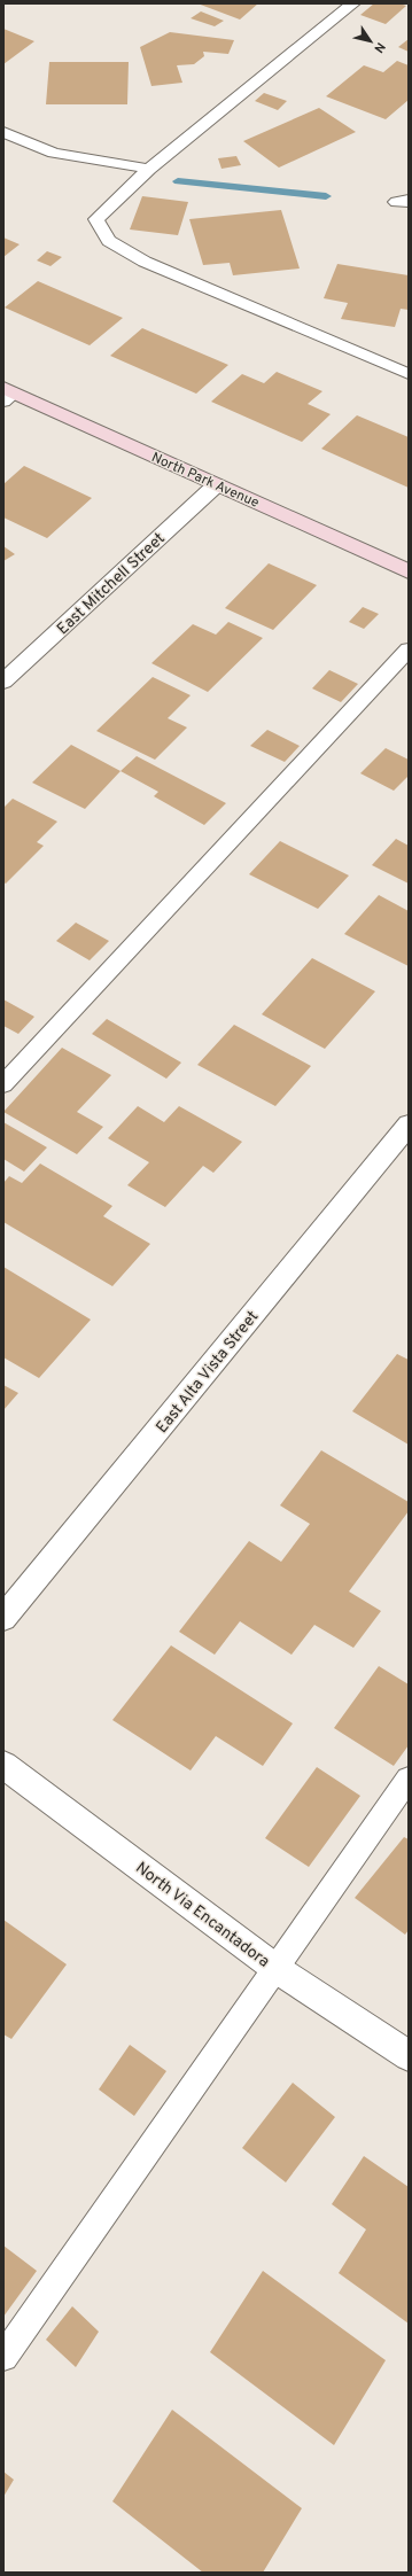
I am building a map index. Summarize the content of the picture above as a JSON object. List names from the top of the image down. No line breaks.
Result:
{"streets":{"street":["North Park Avenue","East Mitchell Street","East Alta Vista Street","North Via Encantadora"]},"crossings":[["North Park Avenue","East Mitchell Street"]],"north":"bottom right"}
